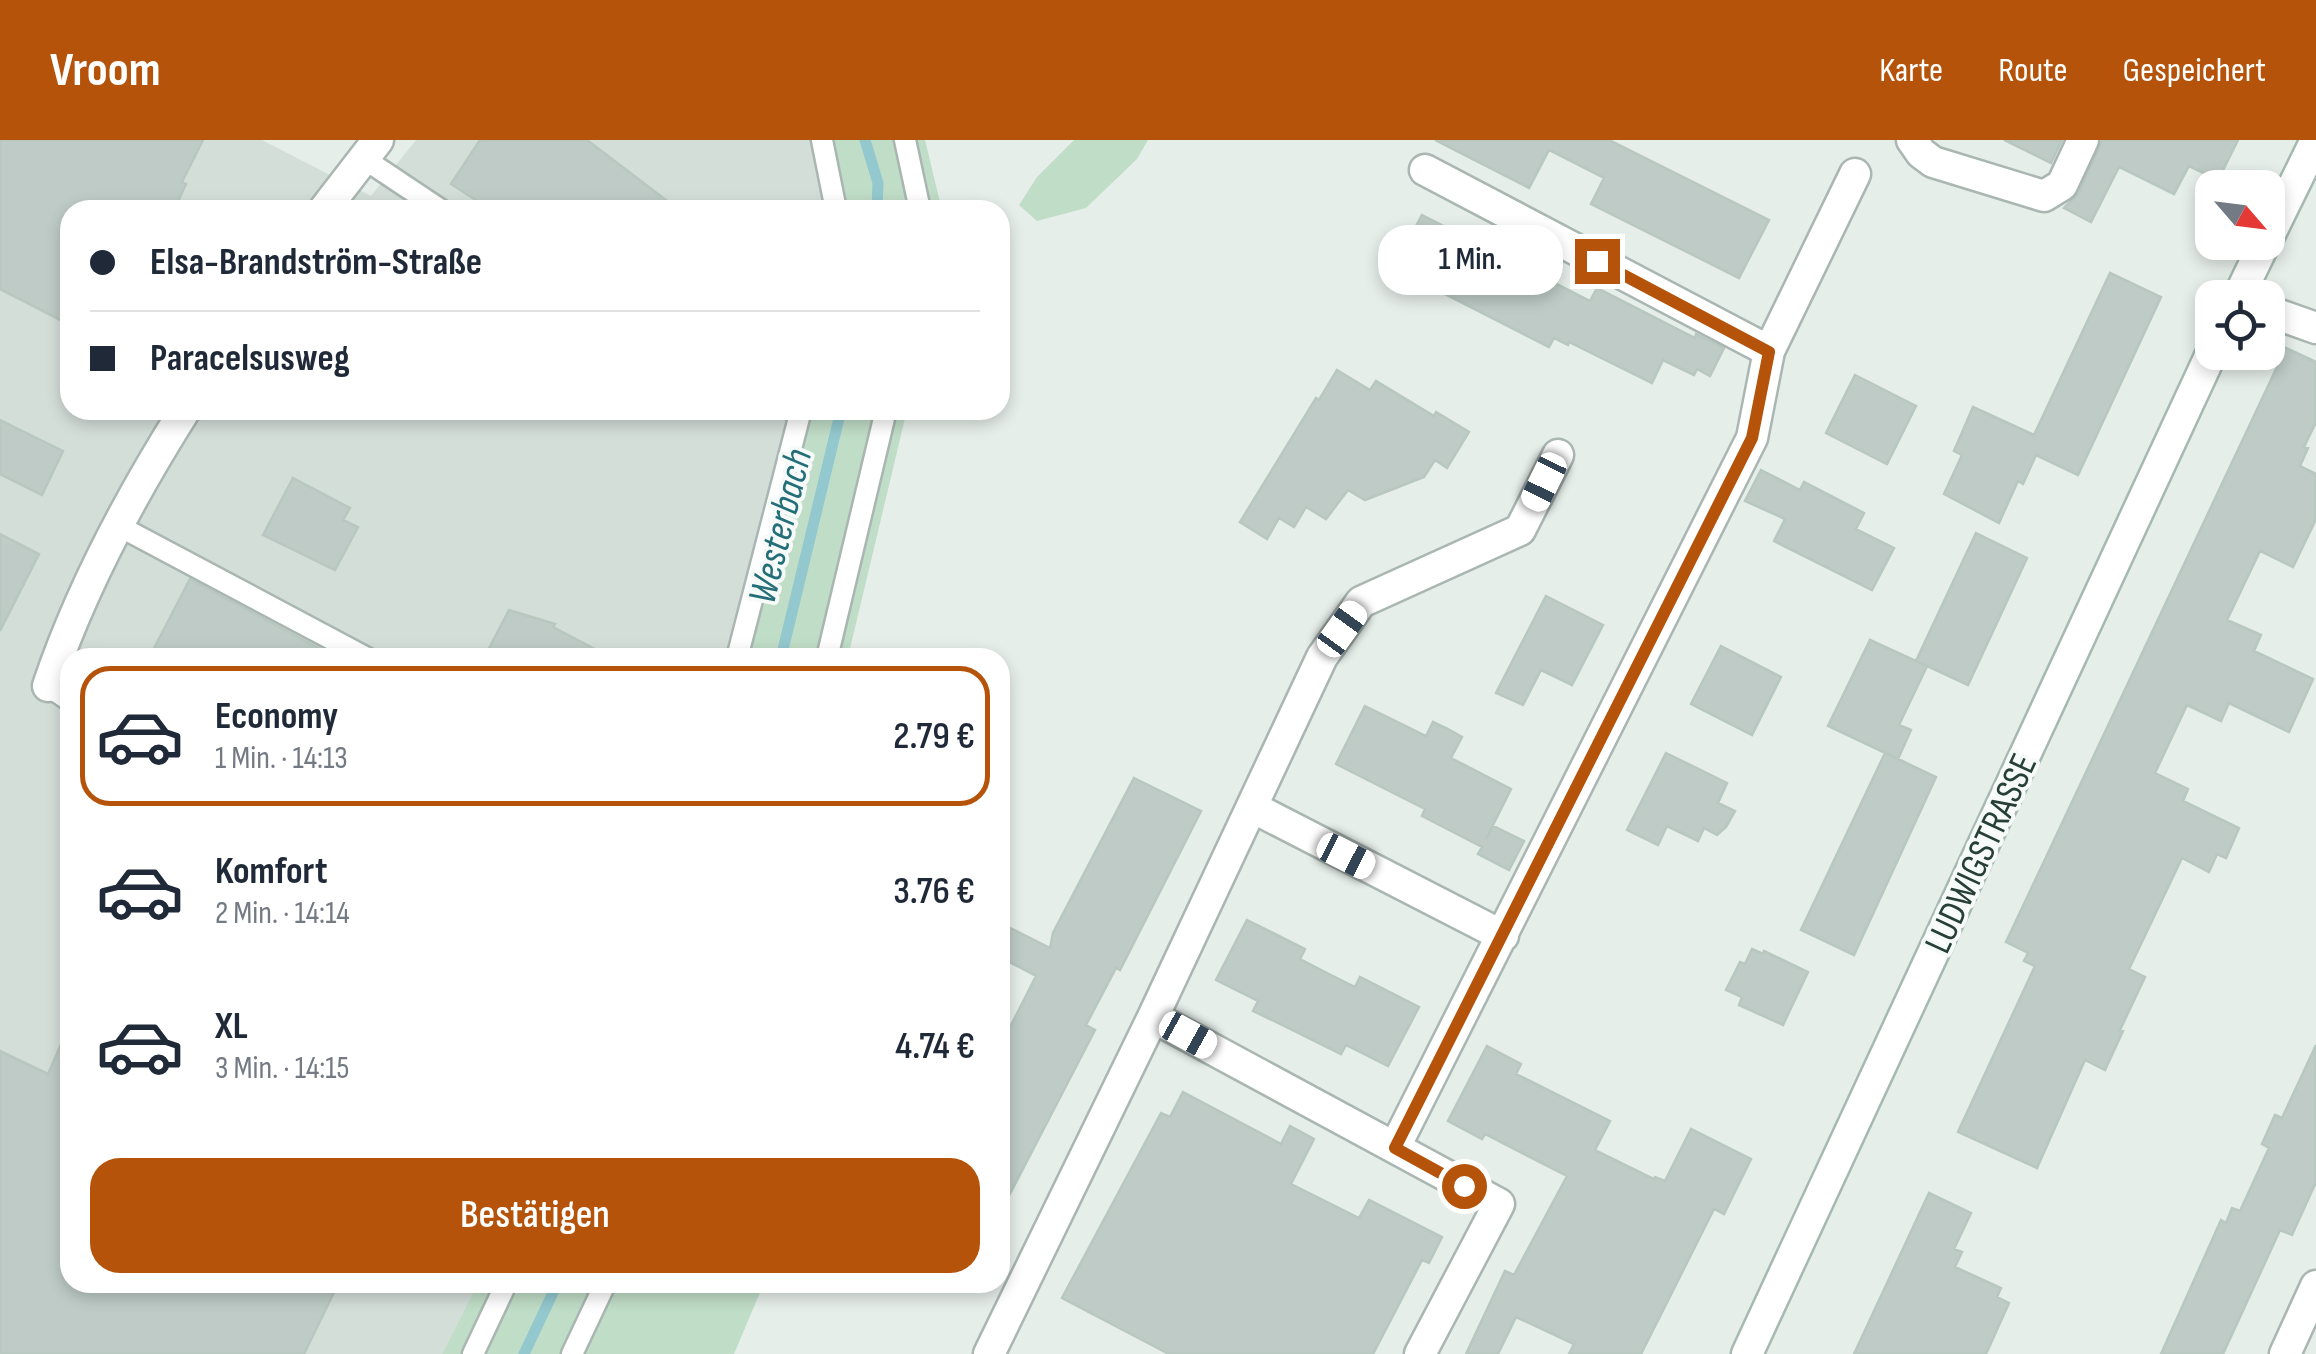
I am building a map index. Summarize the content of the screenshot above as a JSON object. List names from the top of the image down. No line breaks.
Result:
{"streets":{"street":["LUDWIGSTRASSE"]},"water":["Westerbach"],"north":"bottom right","page":{"header":"Vroom","nav":["Karte","Route","Gespeichert"],"banner":["Elsa-Brandström-Straße","Paracelsusweg"],"bubble":"1 Min.","list":[{"name":"Economy","note":"1 Min. · 14:13","value":"2.79 €"},{"name":"Komfort","note":"2 Min. · 14:14","value":"3.76 €"},{"name":"XL","note":"3 Min. · 14:15","value":"4.74 €"}],"buttons":"Bestätigen"}}
